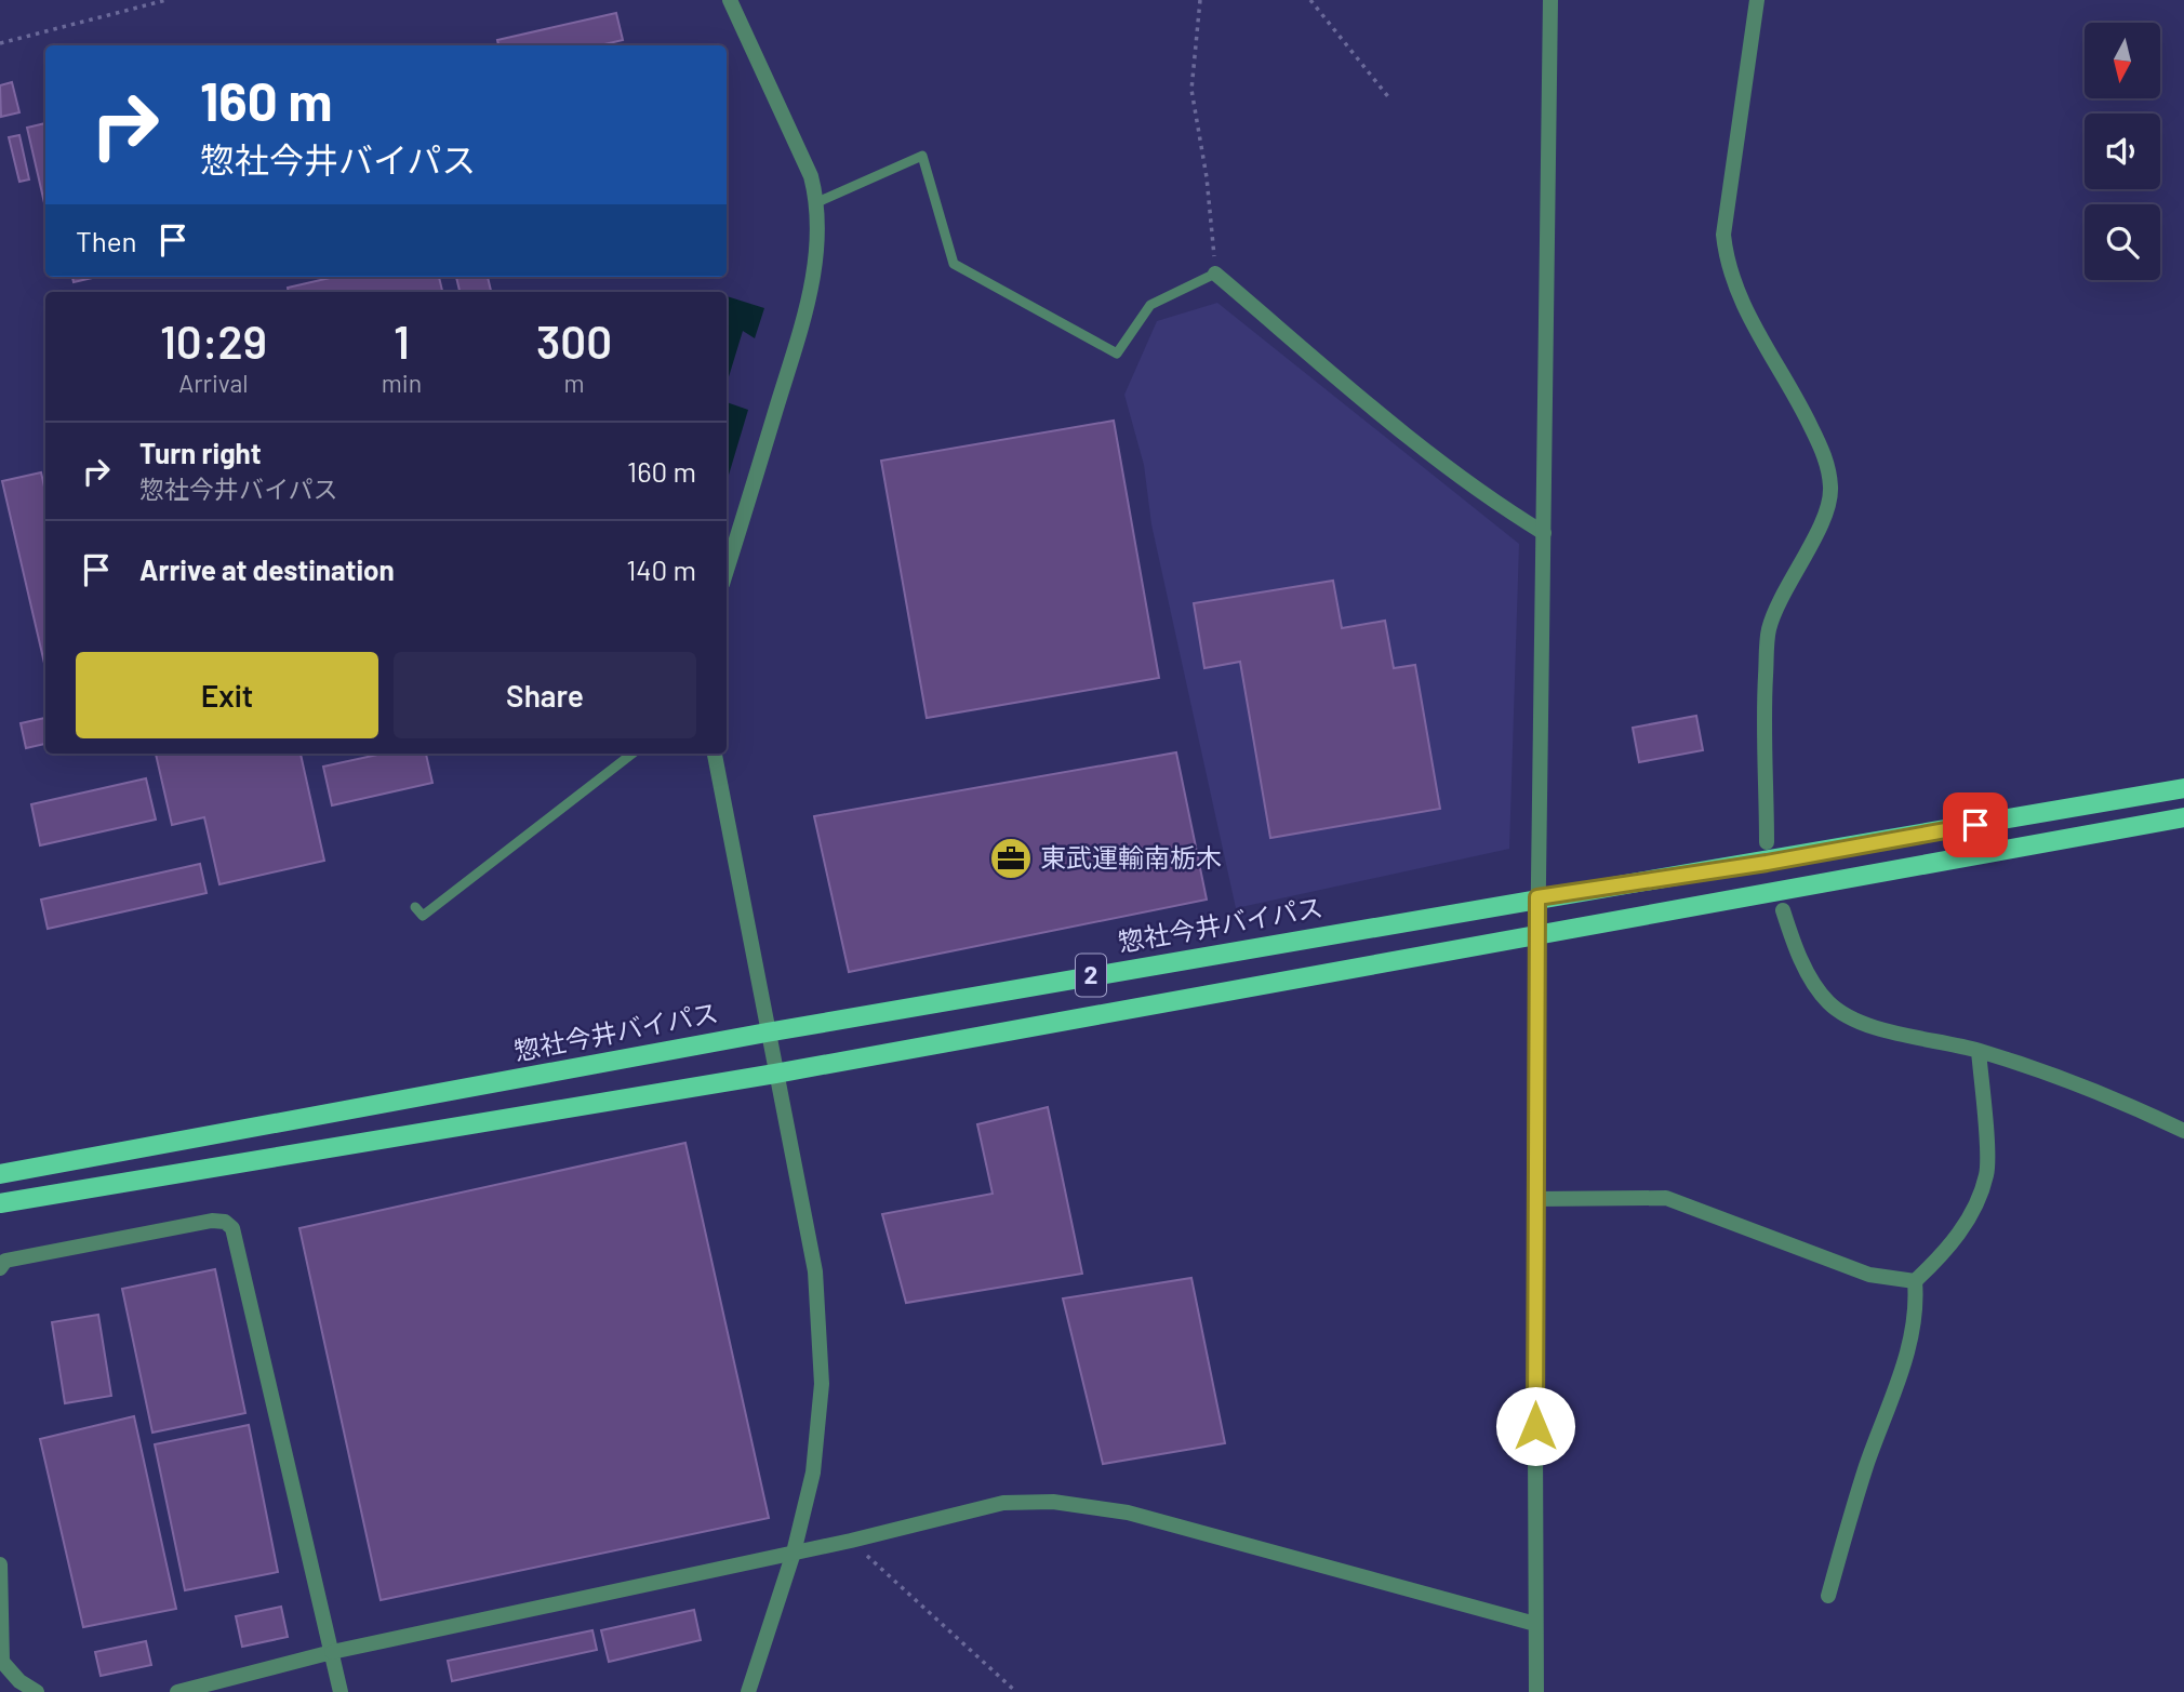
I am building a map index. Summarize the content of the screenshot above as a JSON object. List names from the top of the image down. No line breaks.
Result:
{"streets":{"main road":["惣社今井バイパス","2"]},"places":{"office":["東武運輸南栃木"]},"north":"bottom","page":{"turn":["160 m","惣社今井バイパス"],"then":"Then","eta":["10:29","Arrival","1","min","300","m"],"list":[{"name":"Turn right","note":"惣社今井バイパス","value":"160 m"},{"name":"Arrive at destination","value":"140 m"}],"buttons":["Exit","Share"]}}
